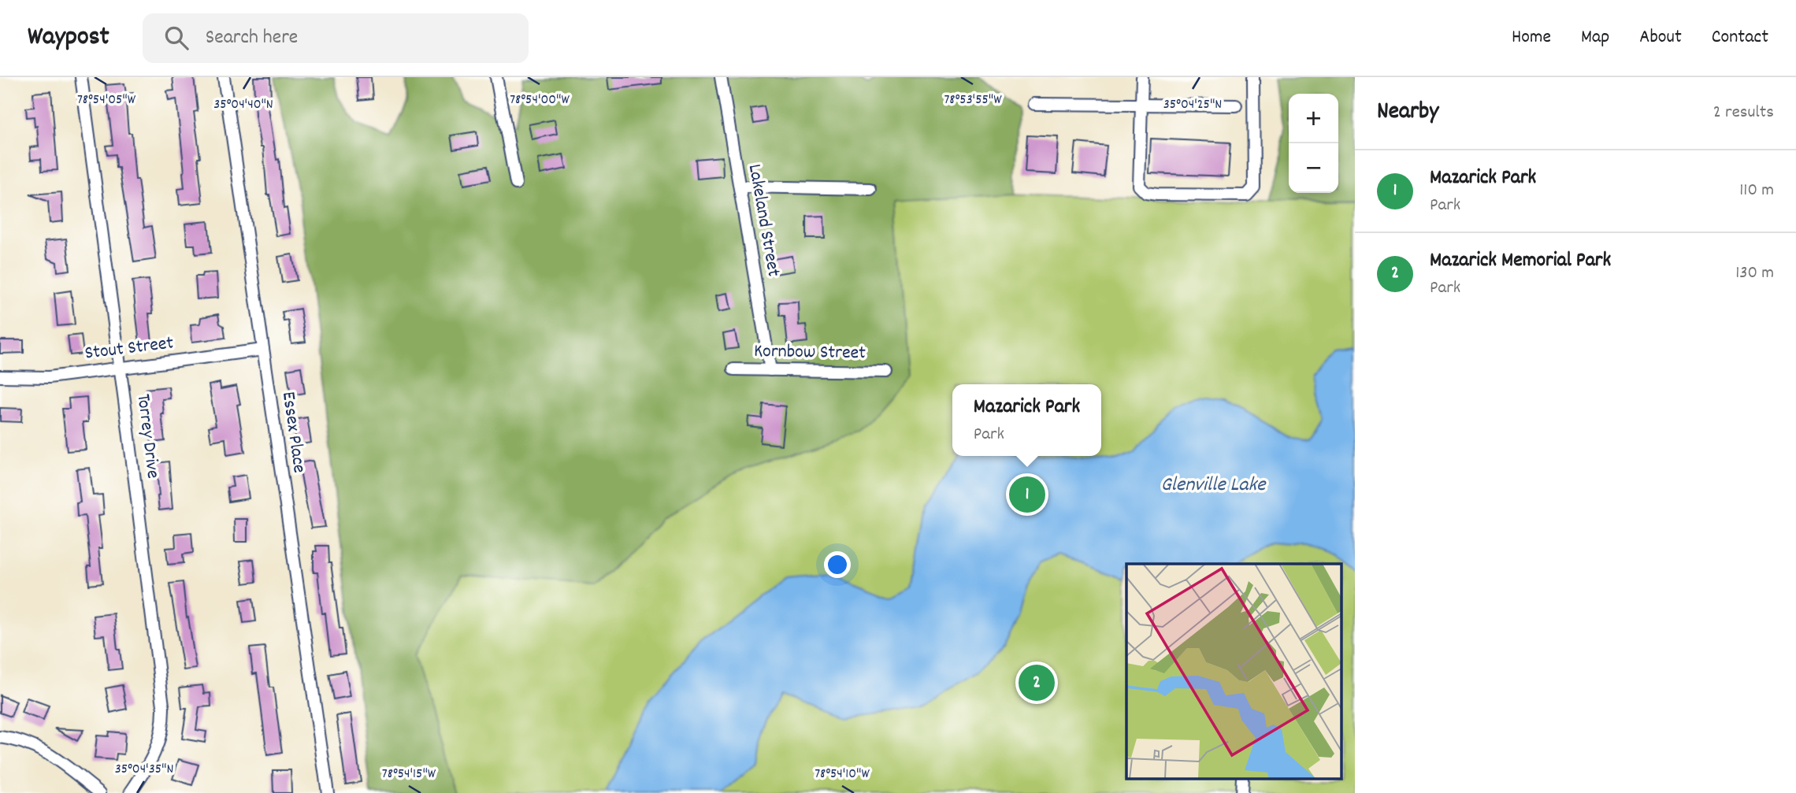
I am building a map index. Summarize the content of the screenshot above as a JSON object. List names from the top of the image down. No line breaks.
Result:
{"streets":{"street":["Lakeland Street","Stout Street","Kornbow Street","Essex Place","Torrey Drive"]},"crossings":[["Lakeland Street","Kornbow Street"],["Stout Street","Essex Place"],["Stout Street","Torrey Drive"]],"water":["Glenville Lake"],"page":{"header":"Waypost","search":"Search here","nav":["Home","Map","About","Contact"],"heading":["Nearby","2 results"],"map_buttons":["+","−"],"list":[{"mark":"1","name":"Mazarick Park","note":"Park","value":"110 m"},{"mark":"2","name":"Mazarick Memorial Park","note":"Park","value":"130 m"}],"popup":["Mazarick Park","Park"],"pins":["1","2"]},"coordinates":["78°54'05\"W","78°54'00\"W","78°53'55\"W","35°04'40\"N","35°04'25\"N","35°04'35\"N","78°54'15\"W","78°54'10\"W"]}
